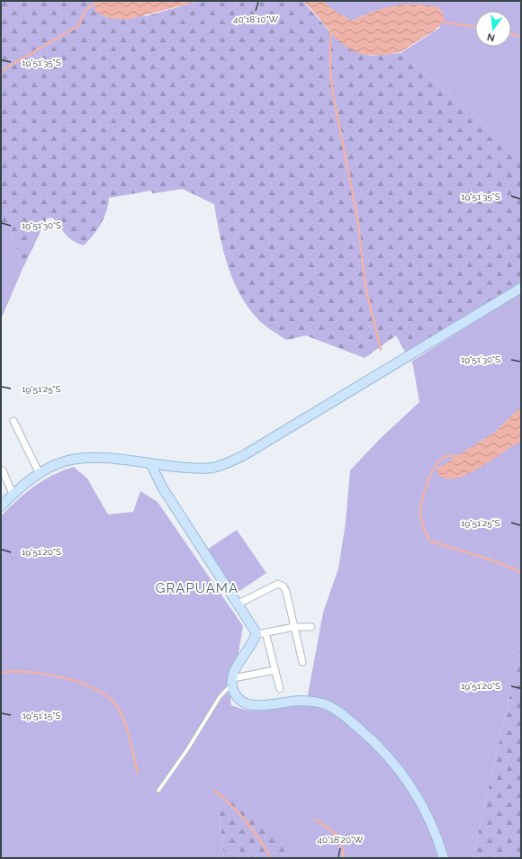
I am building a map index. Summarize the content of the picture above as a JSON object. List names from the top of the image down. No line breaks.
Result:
{"districts":["GRAPUAMA"],"north":"bottom","coordinates":["40°18'10\"W","19°51'35\"S","19°51'30\"S","19°51'25\"S","19°51'20\"S","19°51'15\"S","40°18'20\"W"]}
